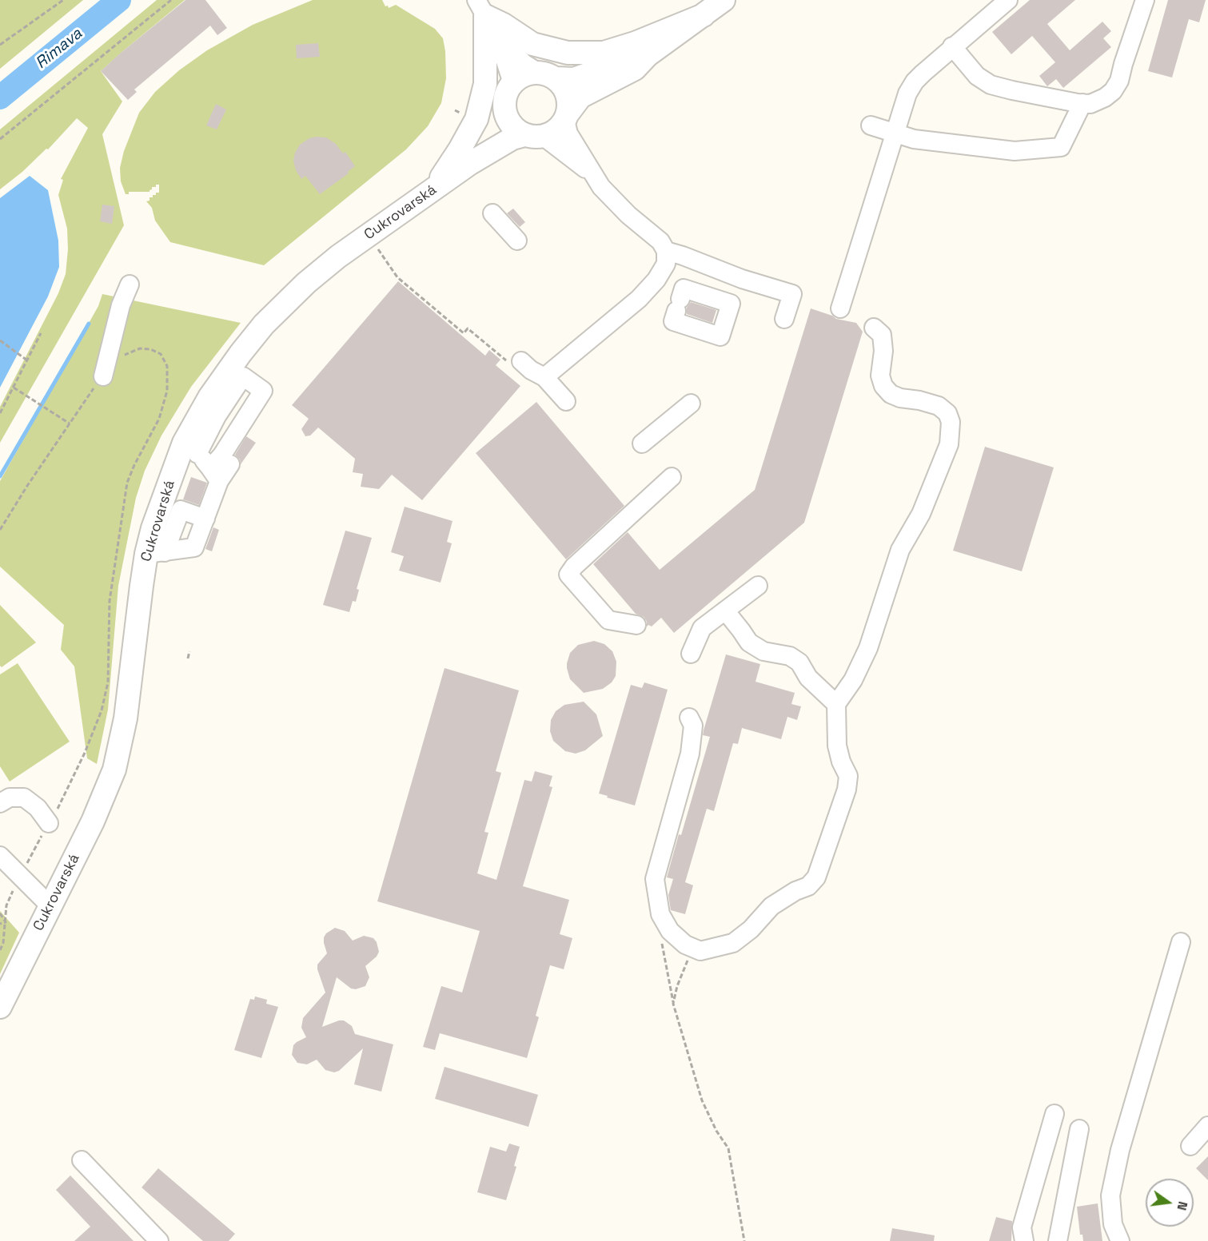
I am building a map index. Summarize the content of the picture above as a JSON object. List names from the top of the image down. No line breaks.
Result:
{"streets":{"main road":["Cukrovarská"]},"water":["Rimava"],"north":"right"}
